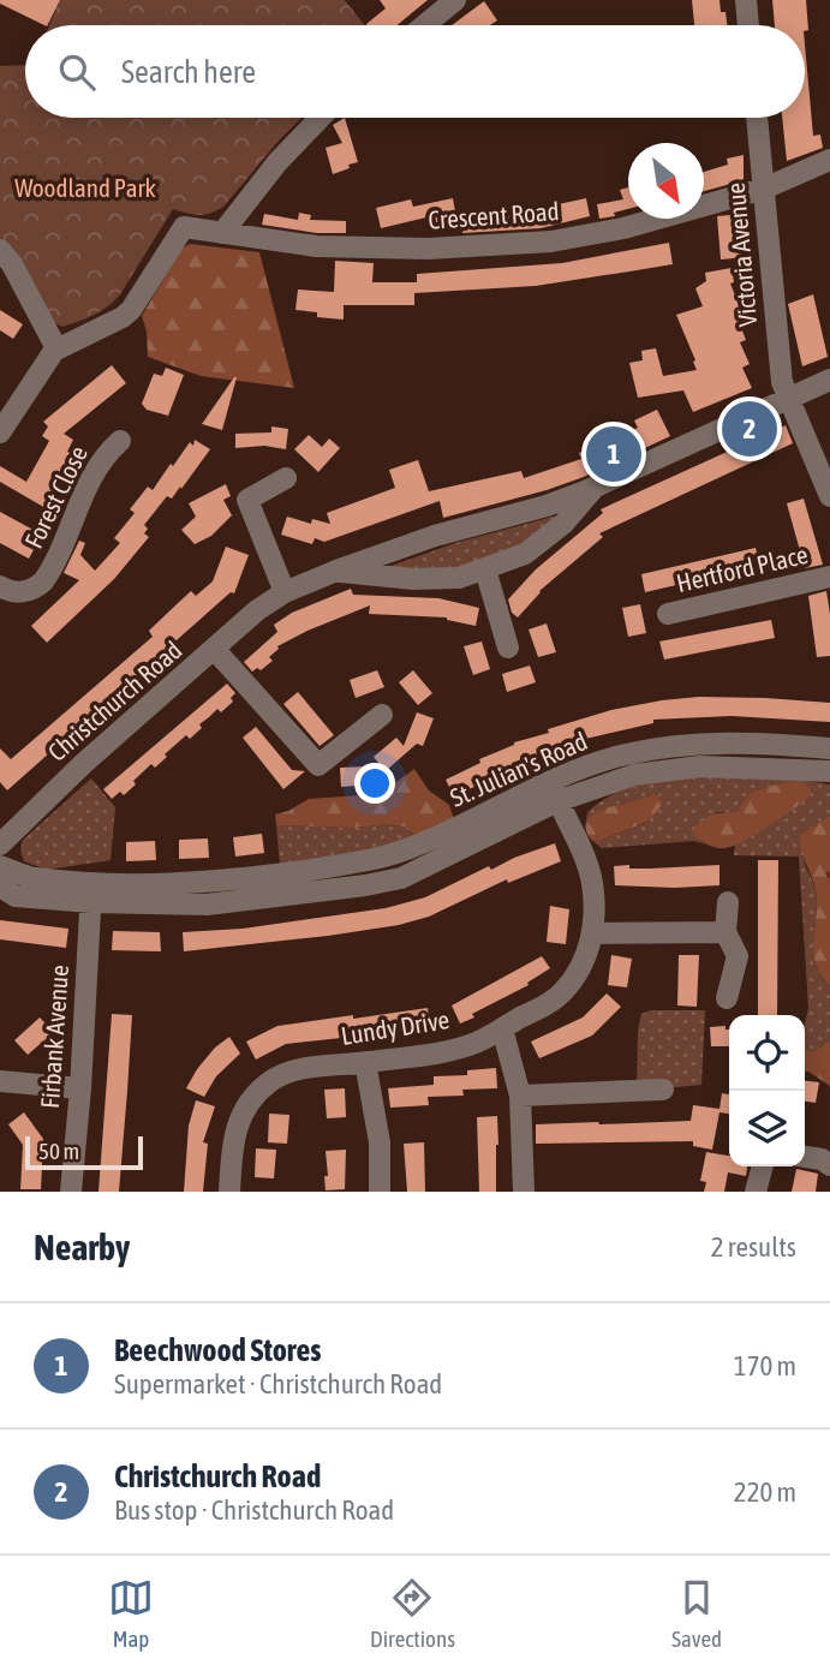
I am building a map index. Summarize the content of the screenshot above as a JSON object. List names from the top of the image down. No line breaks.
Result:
{"streets":{"street":["Crescent Road","Victoria Avenue","Forest Close","Hertford Place","Christchurch Road","St. Julian's Road","Lundy Drive","Firbank Avenue"]},"crossings":[["Crescent Road","Victoria Avenue"],["Victoria Avenue","Christchurch Road"],["St. Julian's Road","Lundy Drive"],["St. Julian's Road","Firbank Avenue"]],"parks":["Woodland Park"],"scale_bar":"50 m","north":"bottom right","page":{"search":"Search here","pins":["2","1"],"scale":"50 m","heading":["Nearby","2 results"],"list":[{"mark":"1","name":"Beechwood Stores","note":"Supermarket · Christchurch Road","value":"170 m"},{"mark":"2","name":"Christchurch Road","note":"Bus stop · Christchurch Road","value":"220 m"}],"nav":["Map","Directions","Saved"]}}
